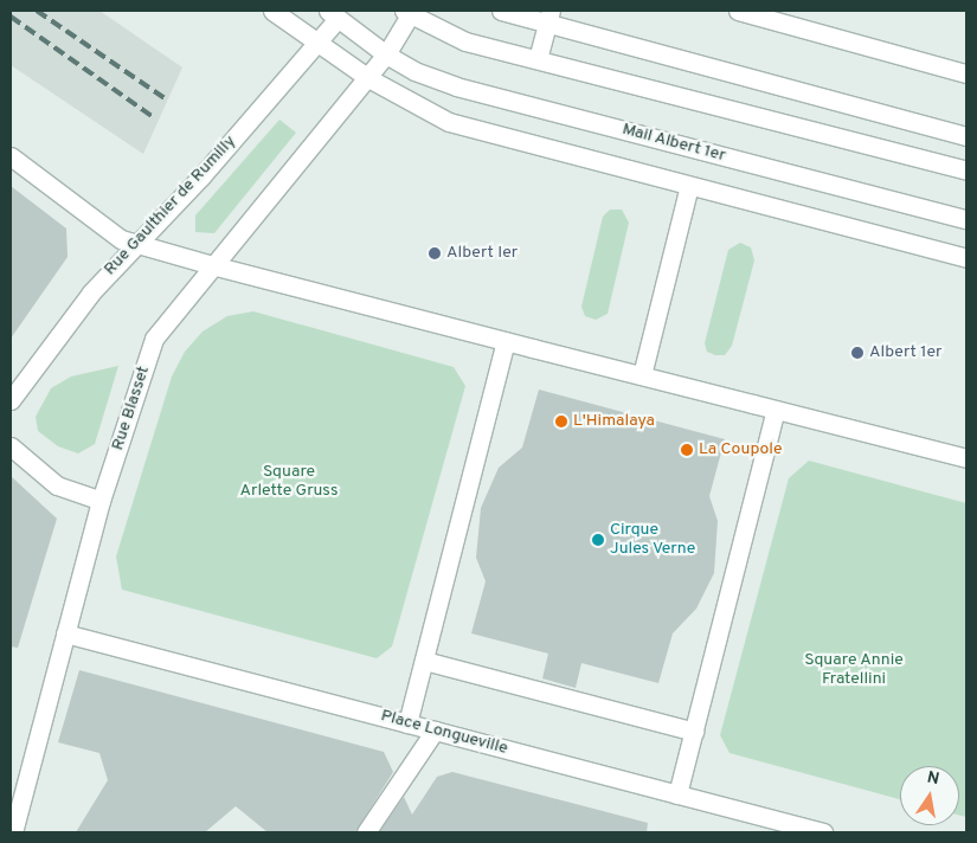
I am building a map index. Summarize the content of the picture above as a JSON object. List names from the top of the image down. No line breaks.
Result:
{"streets":{"street":["Mail Albert 1er","Rue Gaulthier de Rumilly","Rue Blasset","Place Longueville"]},"crossings":[["Mail Albert 1er","Rue Gaulthier de Rumilly"],["Mail Albert 1er","Rue Blasset"],["Rue Blasset","Place Longueville"]],"parks":["Square Arlette Gruss","Square Annie Fratellini"],"places":["Albert Ier","Albert 1er","L'Himalaya","La Coupole","Cirque Jules Verne"],"north":"top"}
